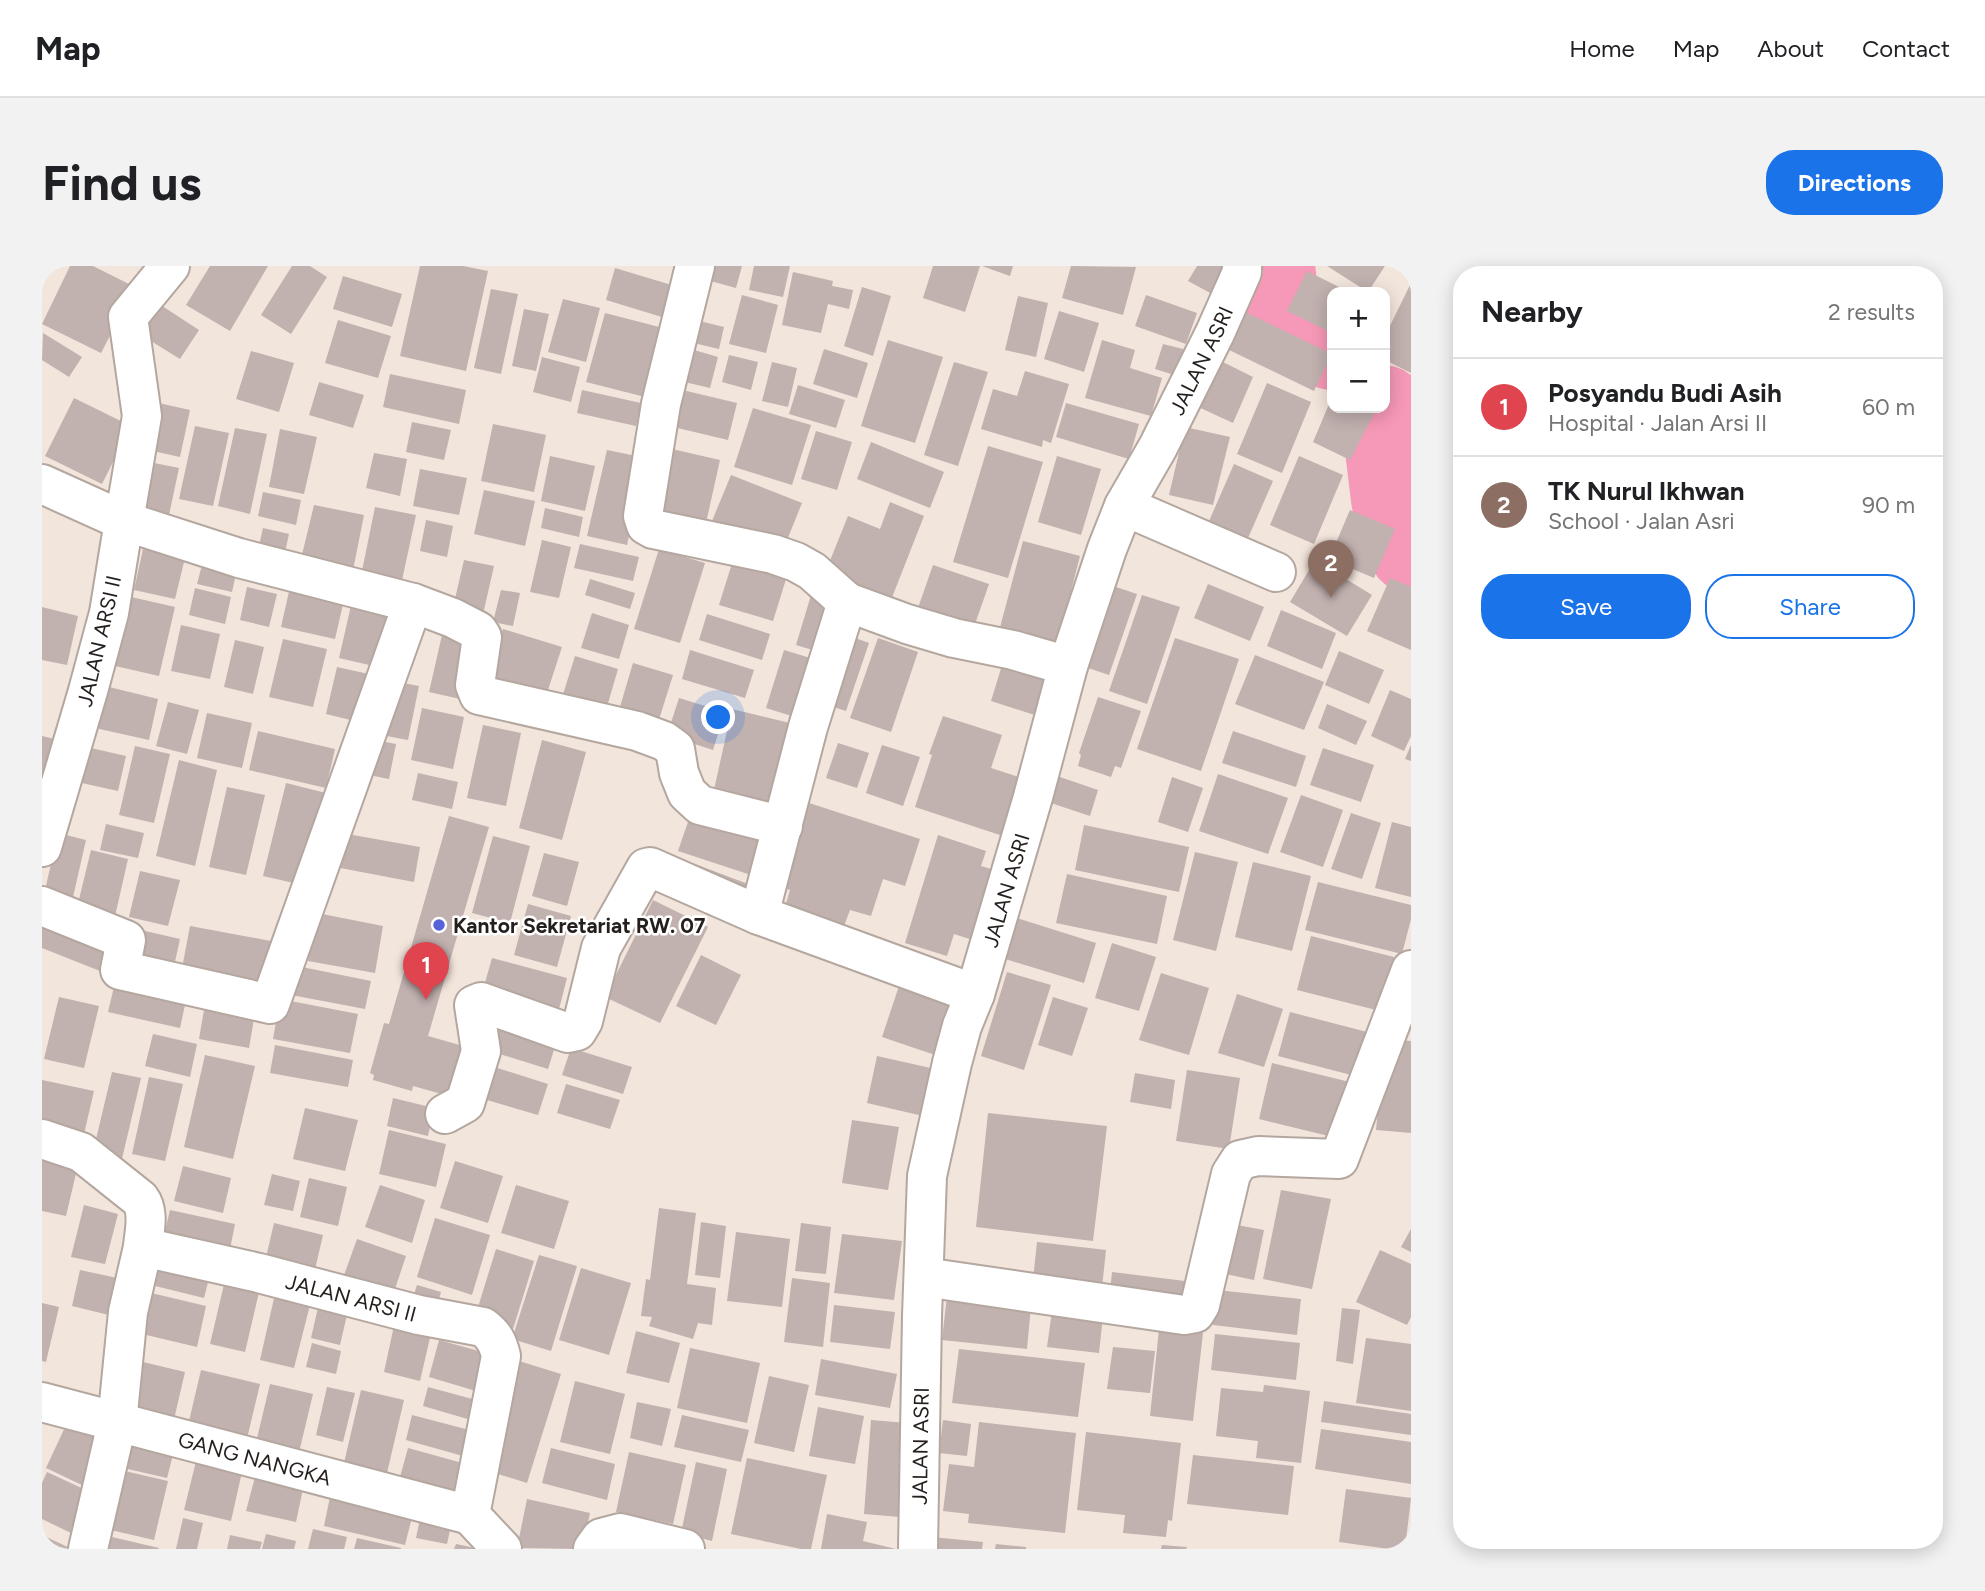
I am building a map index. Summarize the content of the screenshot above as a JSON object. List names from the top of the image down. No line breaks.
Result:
{"streets":{"street":["JALAN ASRI","JALAN ARSI II","GANG NANGKA"]},"crossings":[["JALAN ARSI II","GANG NANGKA"]],"places":["Kantor Sekretariat RW. 07"],"page":{"header":"Map","nav":["Home","Map","About","Contact"],"buttons":["Directions",["Save","Share"]],"title":"Find us","heading":["Nearby","2 results"],"map_buttons":["+","−"],"list":[{"mark":"1","name":"Posyandu Budi Asih","note":"Hospital · Jalan Arsi II","value":"60 m"},{"mark":"2","name":"TK Nurul Ikhwan","note":"School · Jalan Asri","value":"90 m"}],"pins":["2","1"]}}
